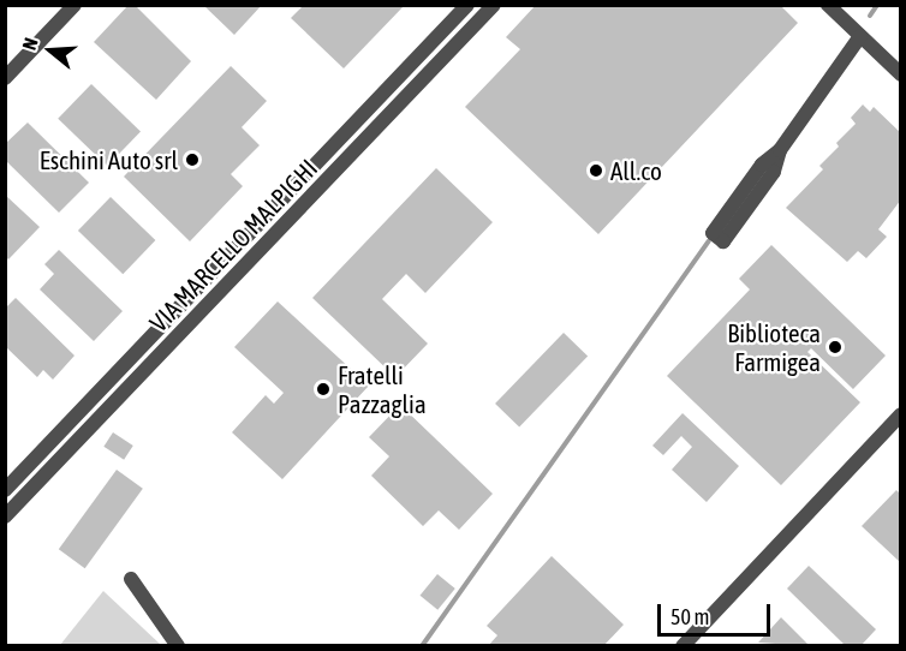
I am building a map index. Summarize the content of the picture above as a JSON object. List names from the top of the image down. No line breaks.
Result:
{"streets":{"street":["VIA MARCELLO MALPIGHI"]},"places":["Eschini Auto srl","All.co","Biblioteca Farmigea","Fratelli Pazzaglia"],"scale_bar":"50 m","north":"left"}
